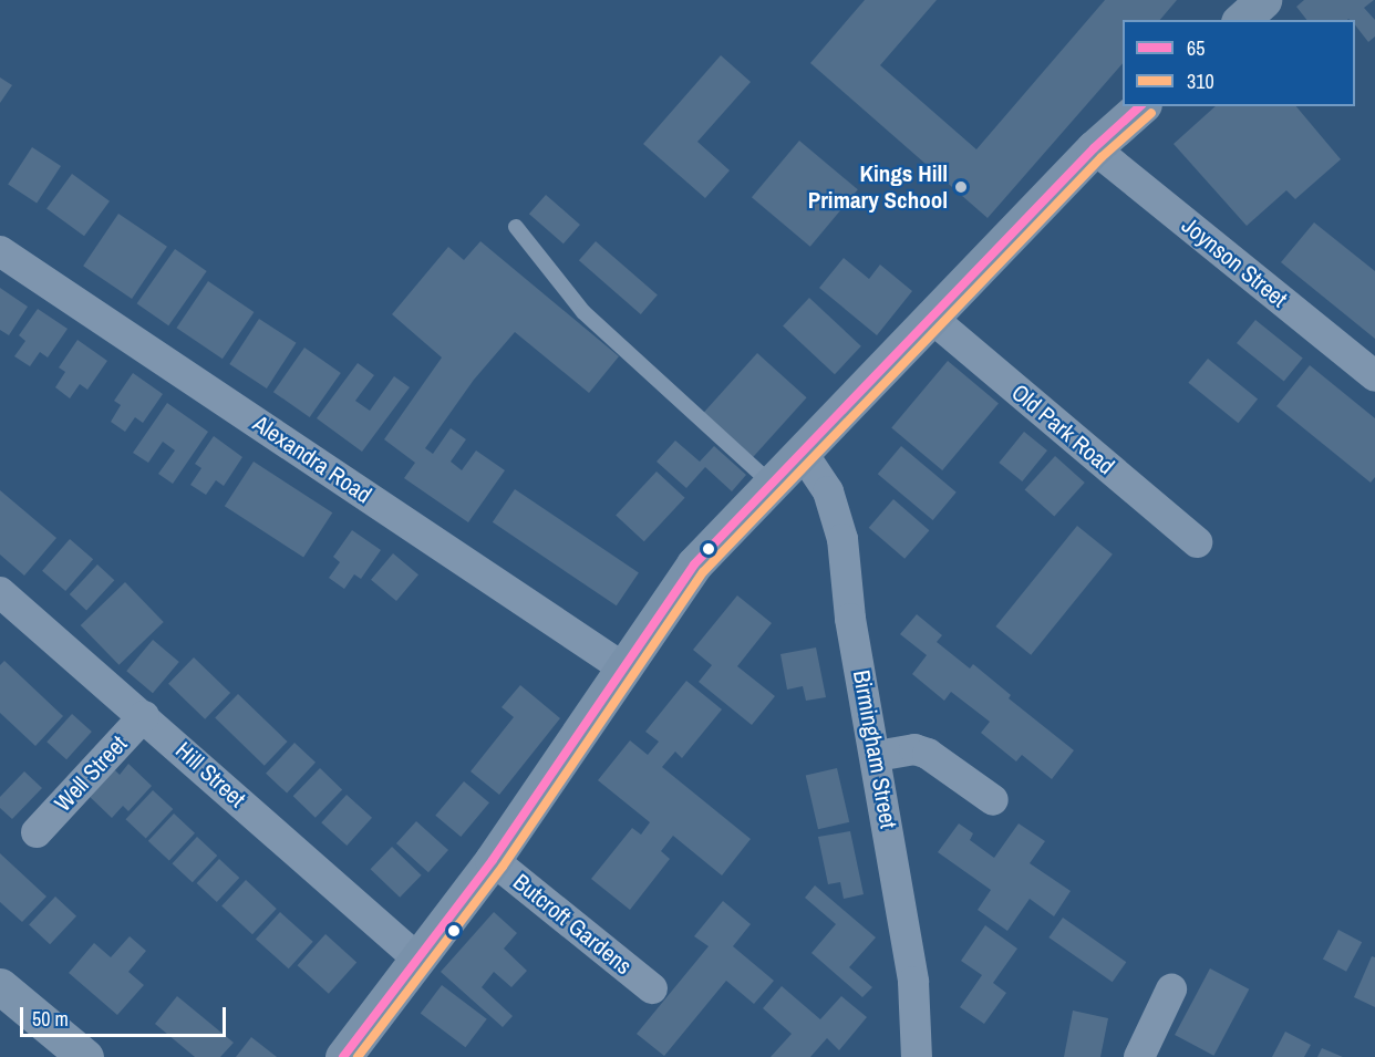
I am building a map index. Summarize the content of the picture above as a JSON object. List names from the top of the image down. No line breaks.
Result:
{"streets":{"street":["Joynson Street","Old Park Road","Alexandra Road","Birmingham Street","Well Street","Hill Street","Butcroft Gardens"]},"crossings":[["Well Street","Hill Street"]],"places":["Kings Hill Primary School"],"lines":["transit line 65","transit line 310"],"legend":["65","310"],"scale_bar":"50 m"}
